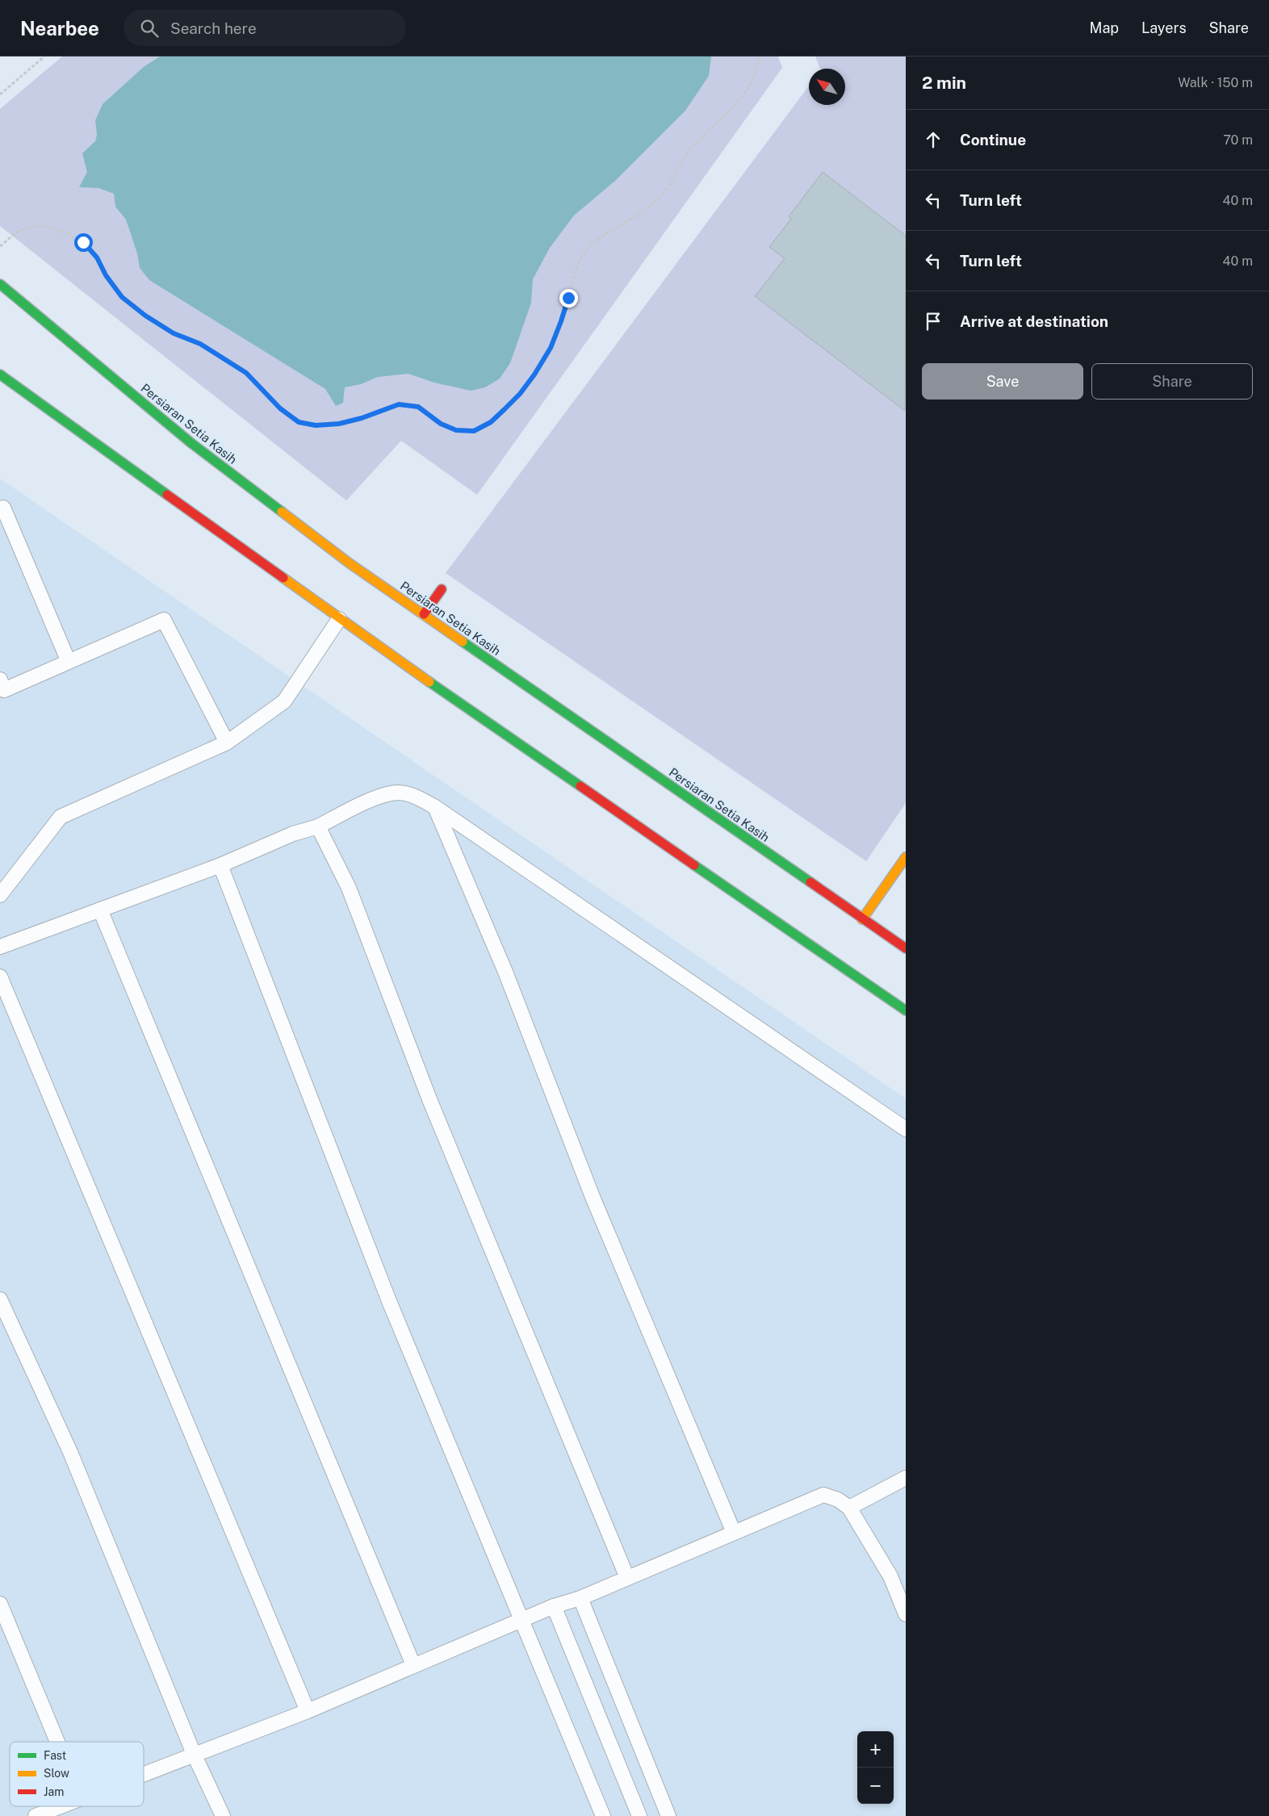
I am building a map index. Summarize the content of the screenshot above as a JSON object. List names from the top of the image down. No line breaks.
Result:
{"streets":{"street":["Persiaran Setia Kasih"]},"legend":["Fast","Slow","Jam"],"north":"top left","page":{"header":"Nearbee","search":"Search here","nav":["Map","Layers","Share"],"heading":["2 min","Walk · 150 m"],"list":[["Continue","70 m"],["Turn left","40 m"],["Turn left","40 m"],"Arrive at destination"],"buttons":["Save","Share"],"map_buttons":["+","−"]}}
